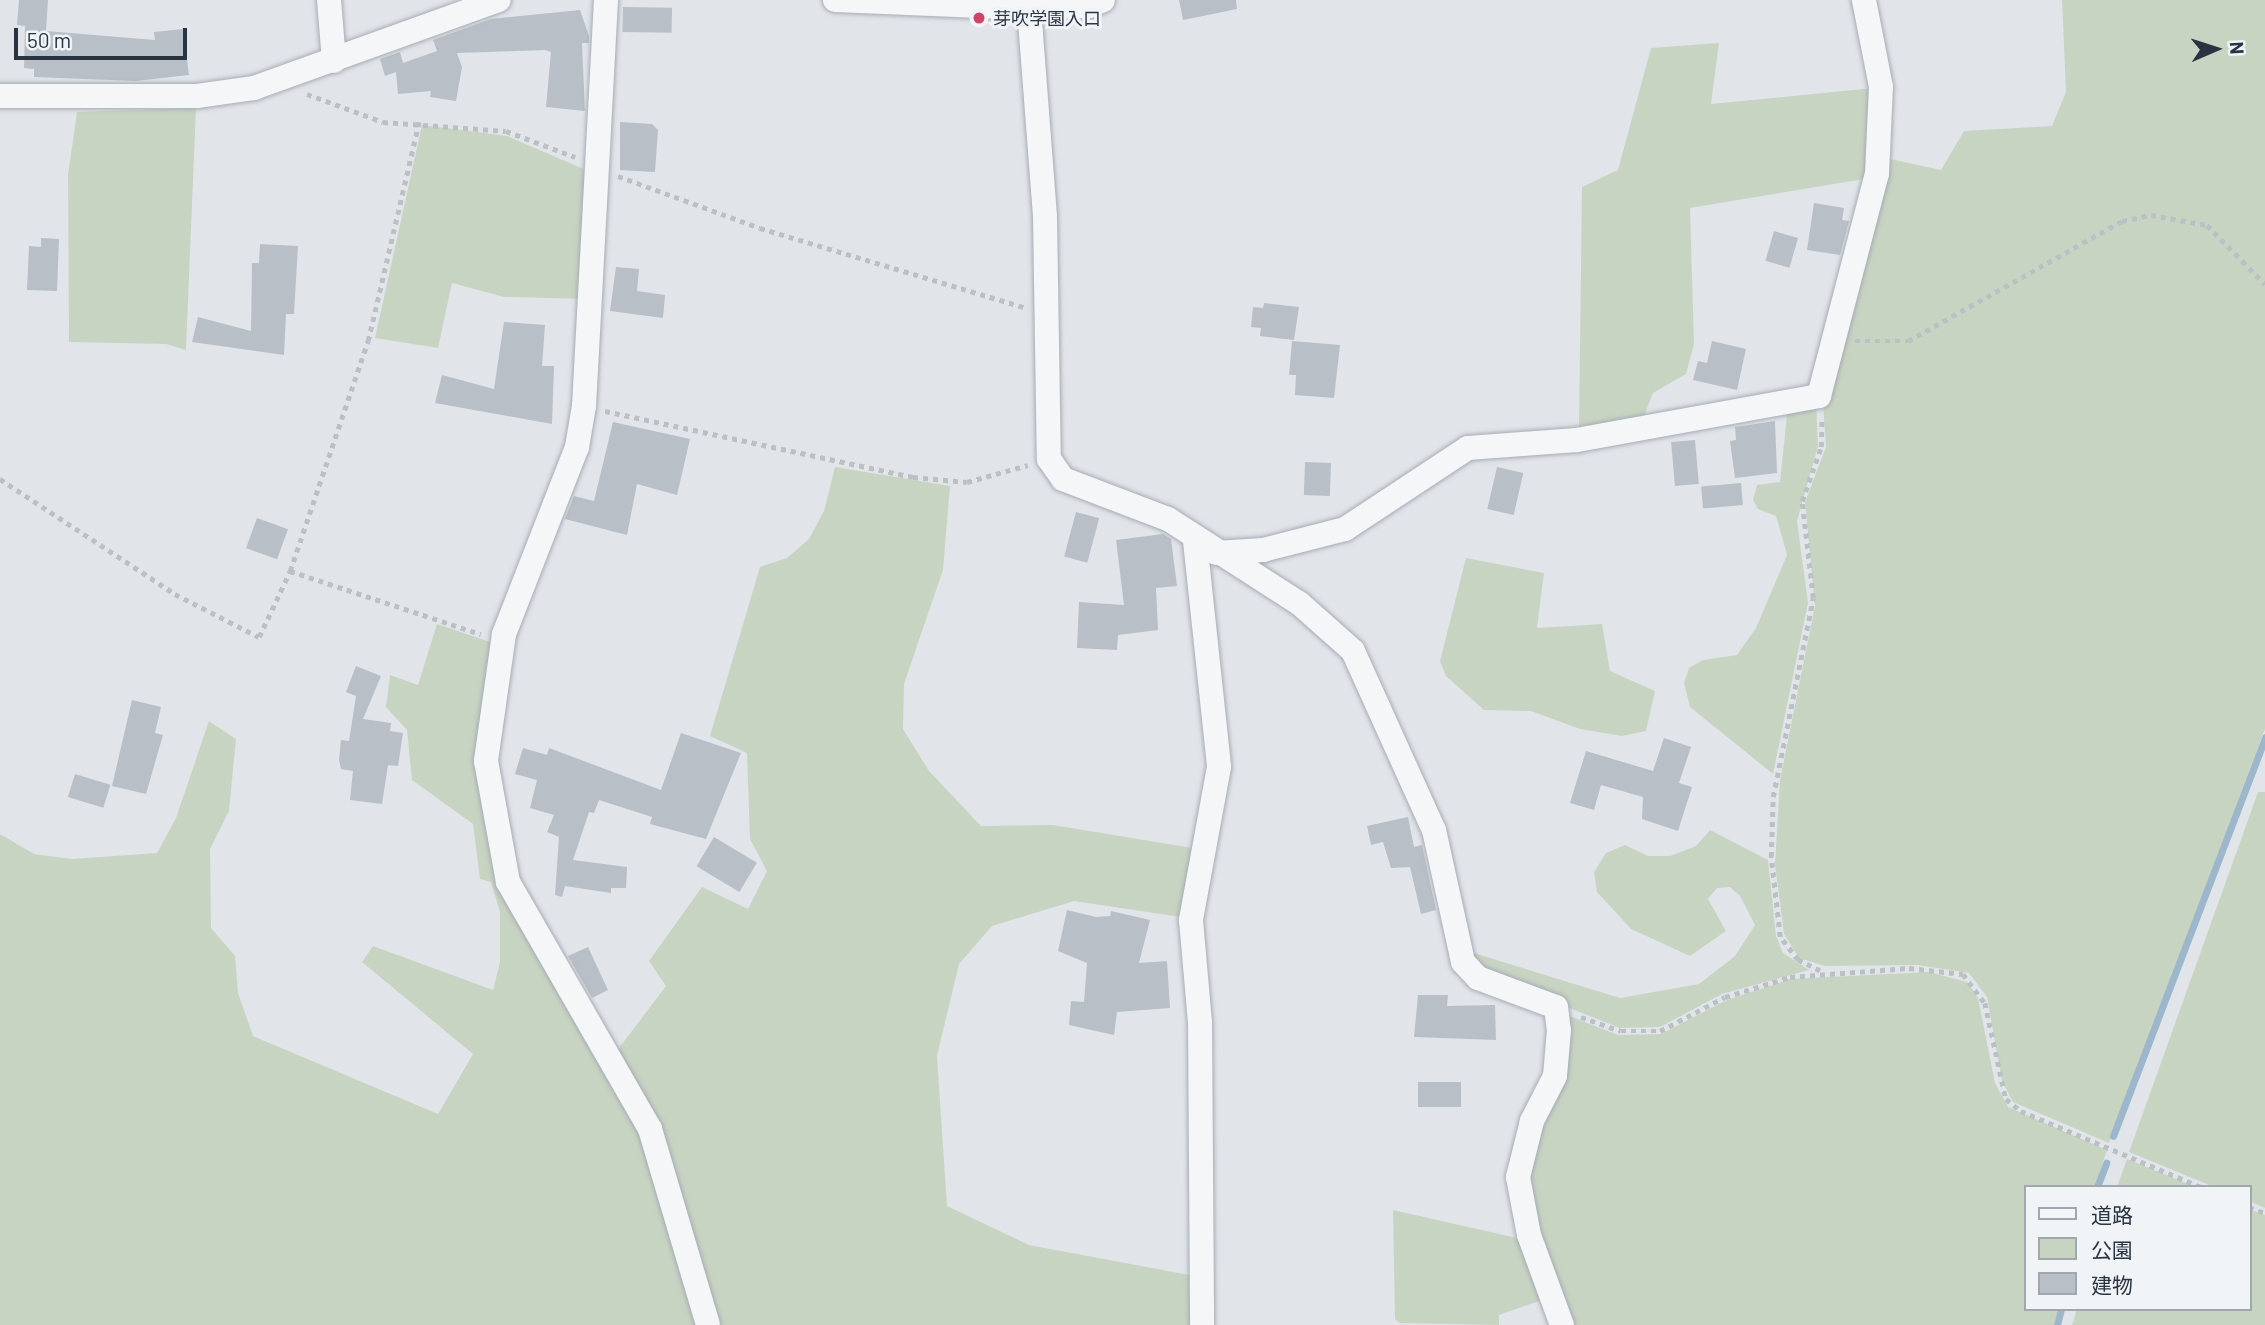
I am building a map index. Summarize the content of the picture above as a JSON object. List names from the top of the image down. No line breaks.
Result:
{"places":["芽吹学園入口"],"legend":["道路","公園","建物"],"scale_bar":"50 m","north":"right"}
